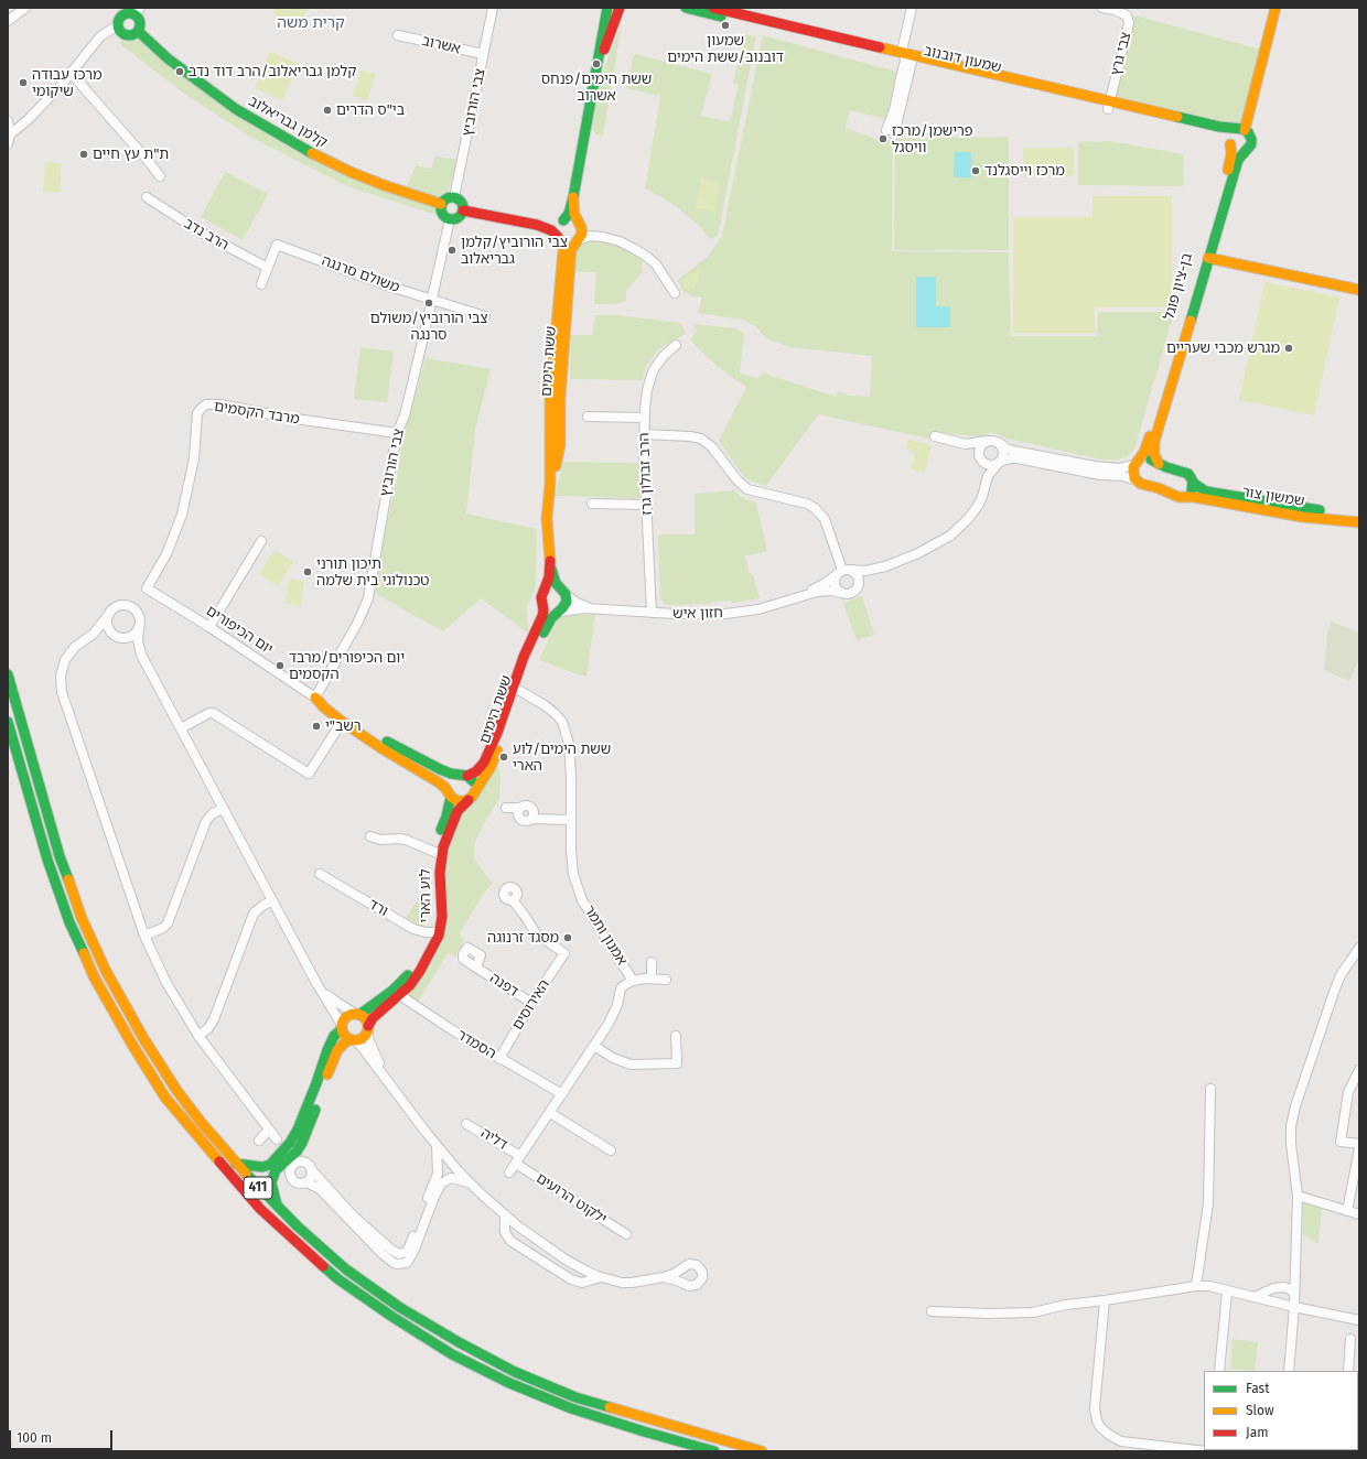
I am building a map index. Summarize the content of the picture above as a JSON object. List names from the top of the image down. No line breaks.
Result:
{"streets":{"street":["אשרוב","צבי גרץ","שמעון דובנוב","צבי הורוביץ","קלמן גבריאלוב","הרב נדב","משולם סרנגה","בן-ציון פוגל","ששת הימים","מרבד הקסמים","הרב זבולון גרז","שמשון צור","חזון איש","יום הכיפורים","לוע הארי","ורד","אמנון ותמר","דפנה","האירוסים","הסמדר","דליה","411","ילקוט הרועים"]},"crossings":[["אשרוב","צבי הורוביץ"],["צבי גרץ","שמעון דובנוב"],["שמעון דובנוב","בן-ציון פוגל"],["צבי הורוביץ","קלמן גבריאלוב"],["צבי הורוביץ","משולם סרנגה"],["צבי הורוביץ","מרבד הקסמים"],["צבי הורוביץ","יום הכיפורים"],["הרב נדב","משולם סרנגה"],["בן-ציון פוגל","שמשון צור"],["ששת הימים","חזון איש"],["ששת הימים","יום הכיפורים"],["ששת הימים","לוע הארי"],["ששת הימים","אמנון ותמר"],["מרבד הקסמים","יום הכיפורים"],["הרב זבולון גרז","חזון איש"],["יום הכיפורים","לוע הארי"],["לוע הארי","ורד"],["לוע הארי","הסמדר"],["אמנון ותמר","הסמדר"],["אמנון ותמר","דליה"],["אמנון ותמר","ילקוט הרועים"],["דפנה","האירוסים"],["האירוסים","הסמדר"],["דליה","ילקוט הרועים"]],"districts":["קרית משה"],"places":["שמעון דובנוב/ששת הימים","ששת הימים/פנחס אשרוב","קלמן גבריאלוב/הרב דוד נדב","מרכז עבודה שיקומי","בי\"ס הדרים","פרישמן/מרכז וויסגל","ת\"ת עץ חיים","מרכז וייסגלנד","צבי הורוביץ/קלמן גבריאלוב","צבי הורוביץ/משולם סרנגה","מגרש מכבי שעריים","תיכון תורני טכנולוגי בית שלמה","יום הכיפורים/מרבד הקסמים","רשב\"י","ששת הימים/לוע הארי","מסגד זרנוגה"],"legend":["Fast","Slow","Jam"],"scale_bar":"100 m"}
